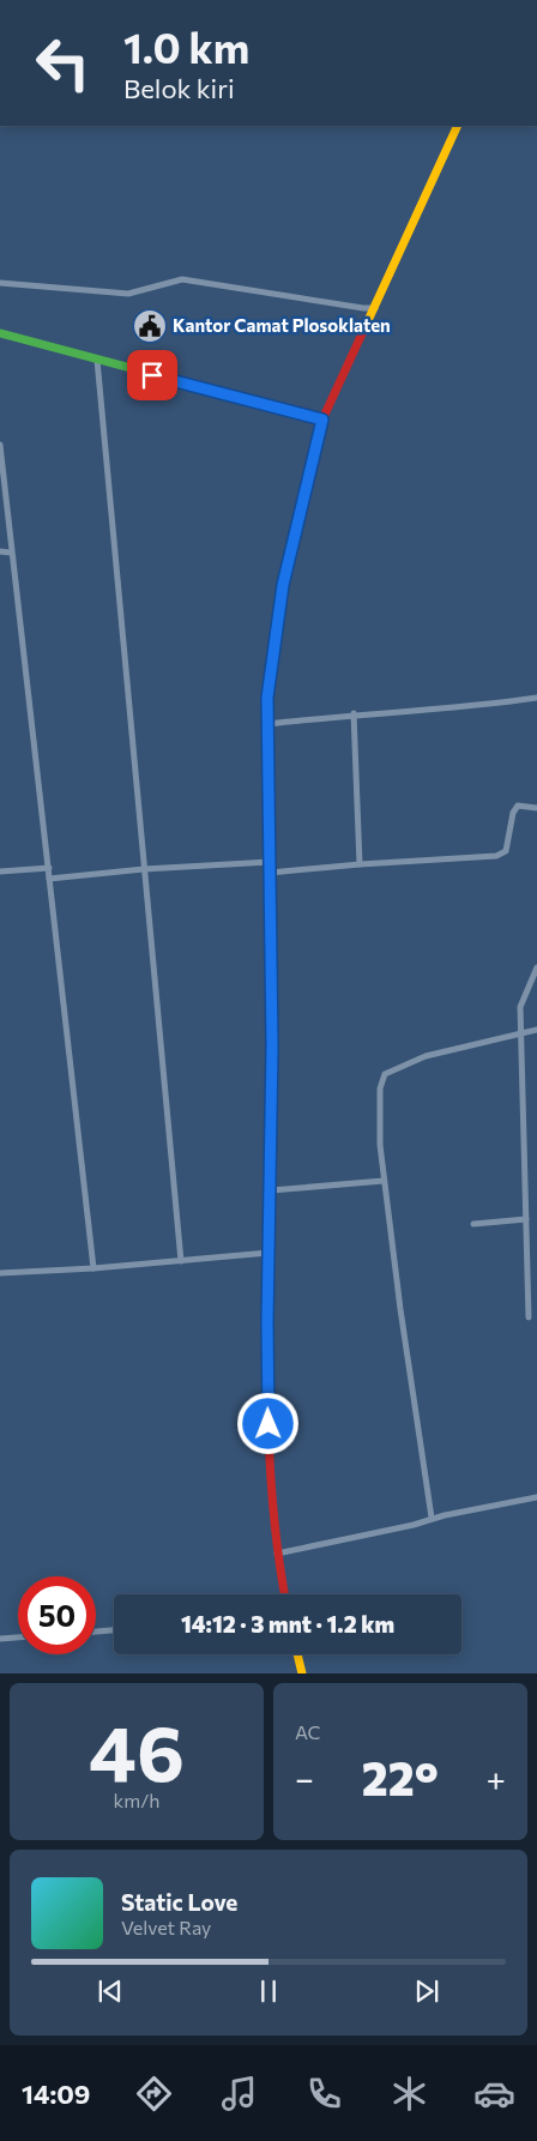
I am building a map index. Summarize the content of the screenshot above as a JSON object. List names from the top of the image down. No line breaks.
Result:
{"places":{"public building":["Kantor Camat Plosoklaten"]},"page":{"turn":["1.0 km","Belok kiri"],"limit":"50","trip":"14:12 · 3 mnt · 1.2 km","tile":[["46","km/h"],"AC"],"heat":["−","22°","+"],"song":["Static Love","Velvet Ray"],"tabs":"14:09"}}
